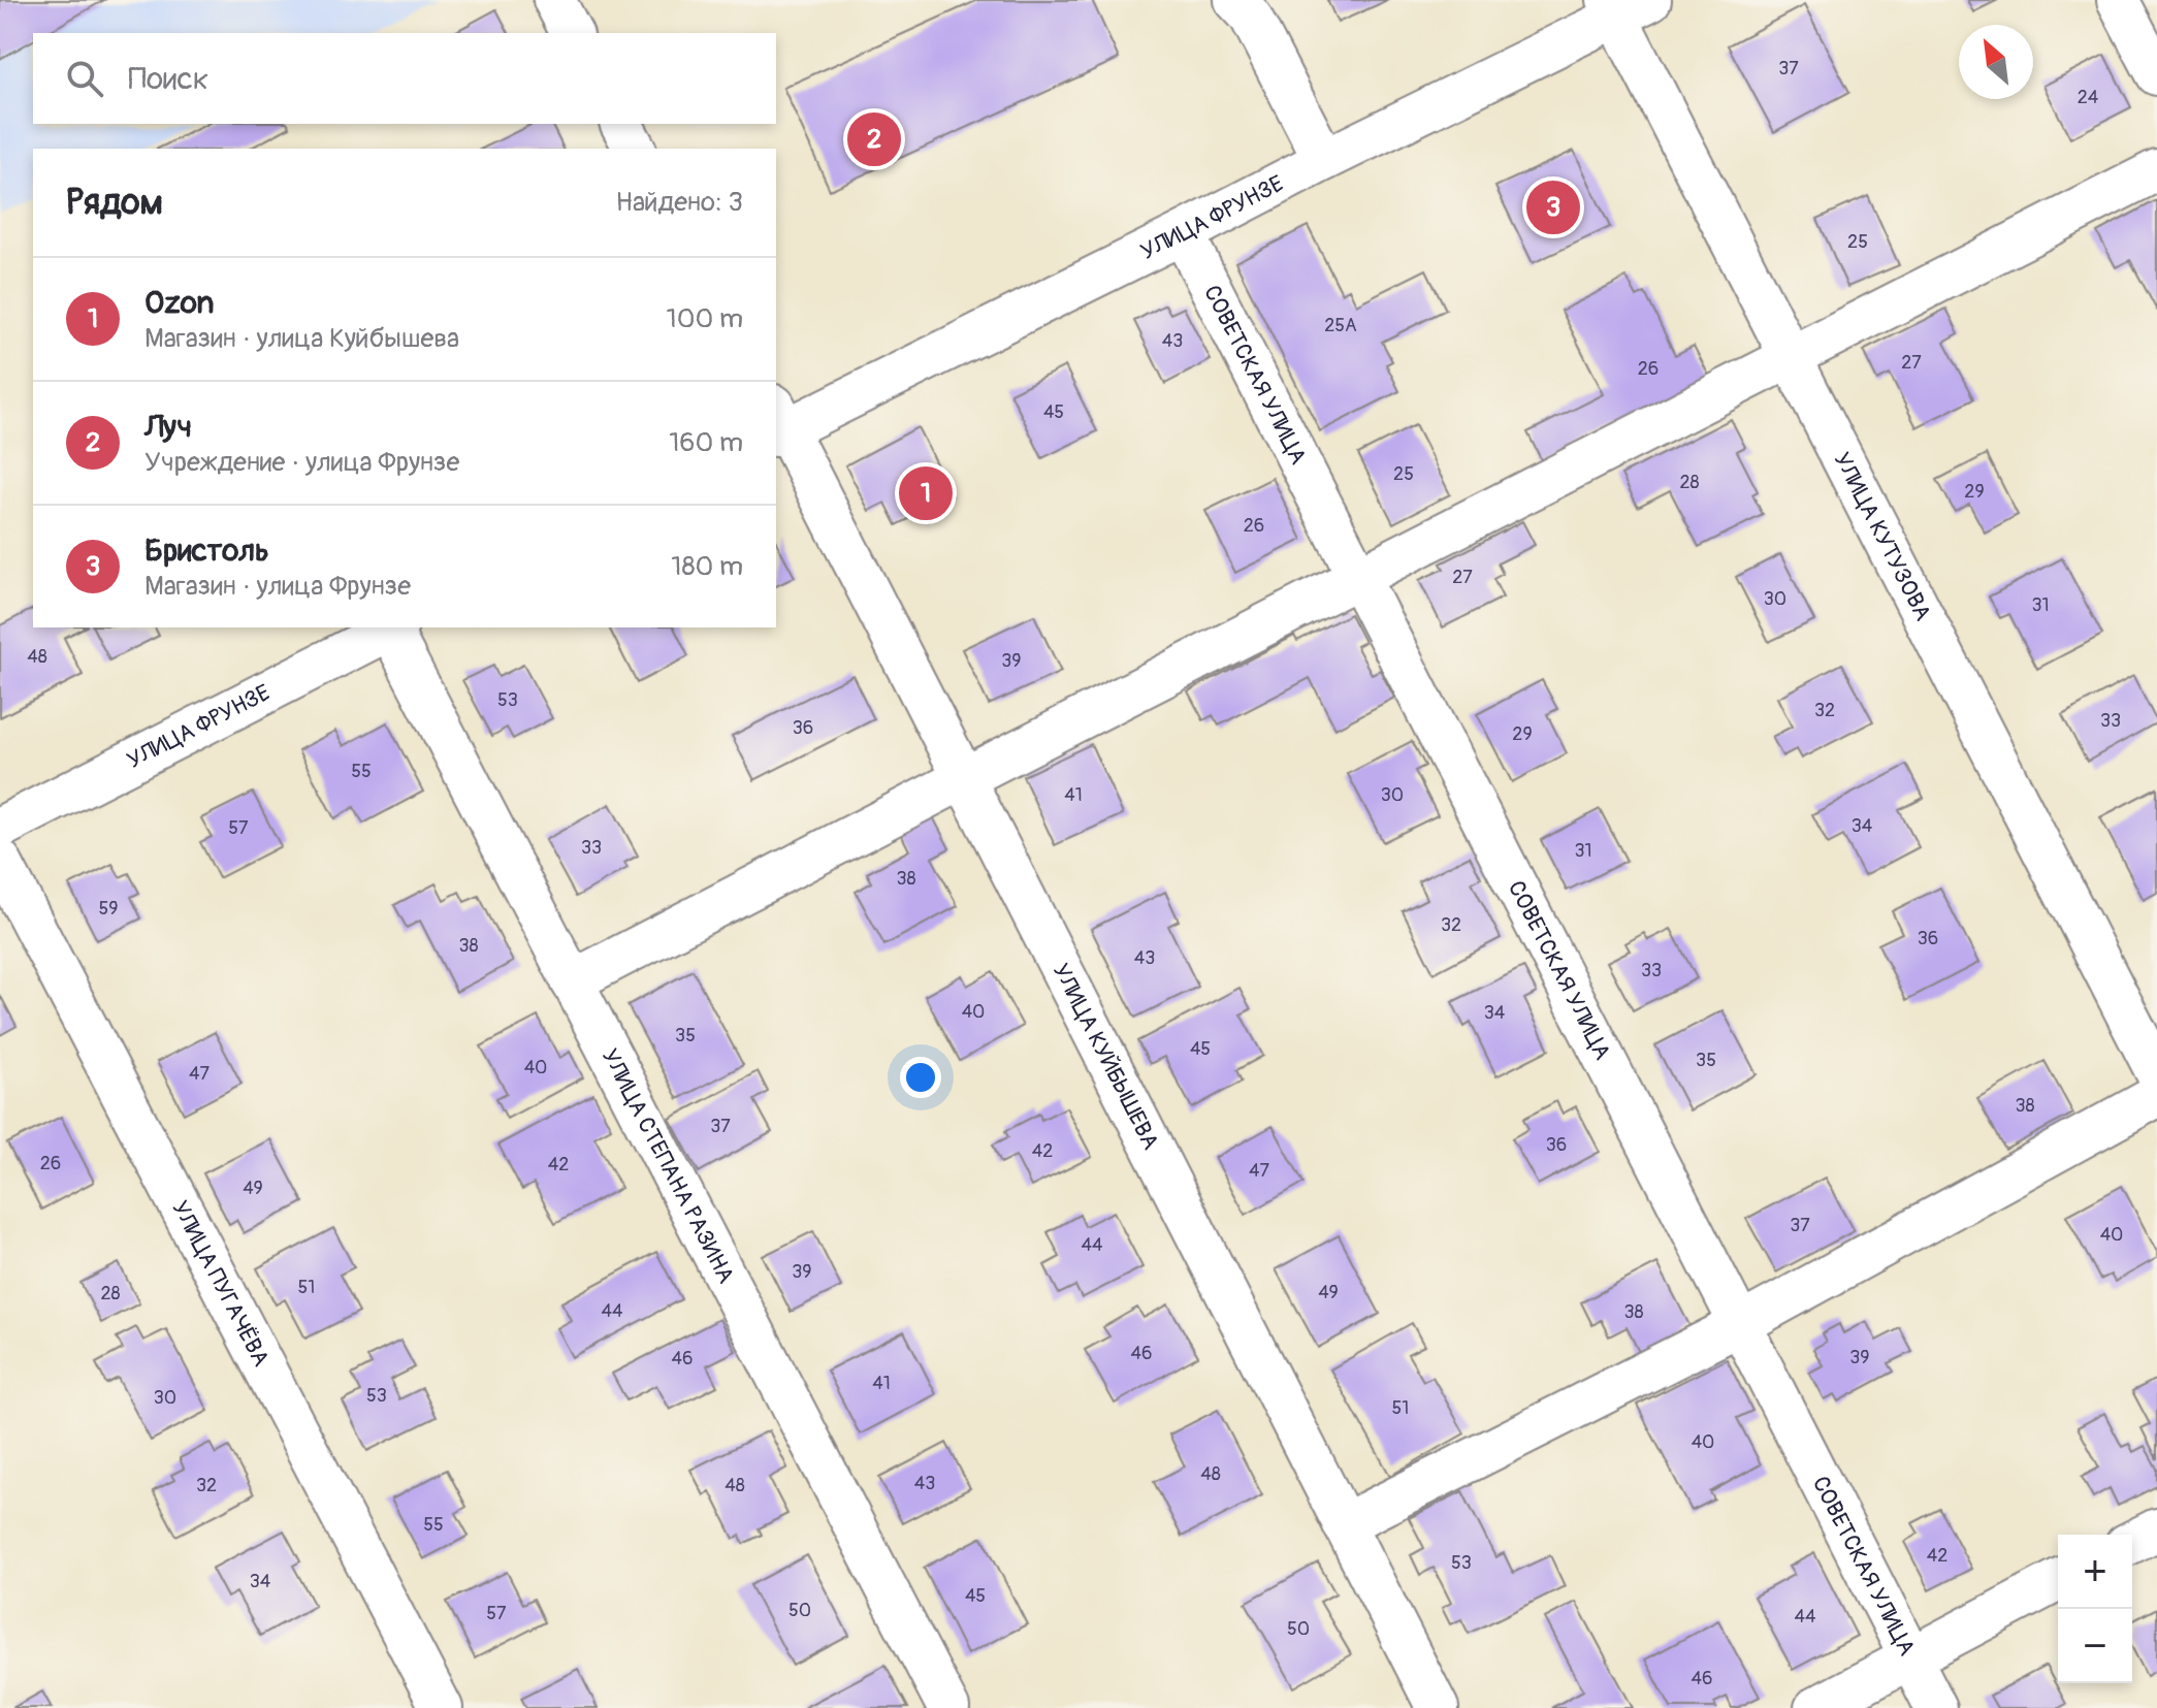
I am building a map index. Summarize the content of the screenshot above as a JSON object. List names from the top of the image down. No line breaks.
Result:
{"streets":{"street":["УЛИЦА ФРУНЗЕ","СОВЕТСКАЯ УЛИЦА","УЛИЦА КУТУЗОВА","УЛИЦА КУЙБЫШЕВА","УЛИЦА СТЕПАНА РАЗИНА","УЛИЦА ПУГАЧЁВА"]},"crossings":[["УЛИЦА ФРУНЗЕ","СОВЕТСКАЯ УЛИЦА"],["УЛИЦА ФРУНЗЕ","УЛИЦА КУТУЗОВА"],["УЛИЦА ФРУНЗЕ","УЛИЦА КУЙБЫШЕВА"]],"house_numbers":["37","24","25","25А","43","27","26","45","25","28","29","26","27","30","31","48","39","53","32","33","36","29","55","41","30","34","57","33","31","38","59","32","36","38","43","33","40","34","35","45","35","40","47","38","37","36","42","26","42","47","49","37","40","44","39","51","49","28","44","38","46","39","46","41","53","30","51","40","48","43","32","48","55","42","53","34","45","50","57","44","50","46"],"north":"top left","page":{"search":"Поиск","pins":["2","3","1"],"heading":["Рядом","Найдено: 3"],"list":[{"mark":"1","name":"Ozon","note":"Магазин · улица Куйбышева","value":"100 m"},{"mark":"2","name":"Луч","note":"Учреждение · улица Фрунзе","value":"160 m"},{"mark":"3","name":"Бристоль","note":"Магазин · улица Фрунзе","value":"180 m"}],"map_buttons":["+","−"]}}
